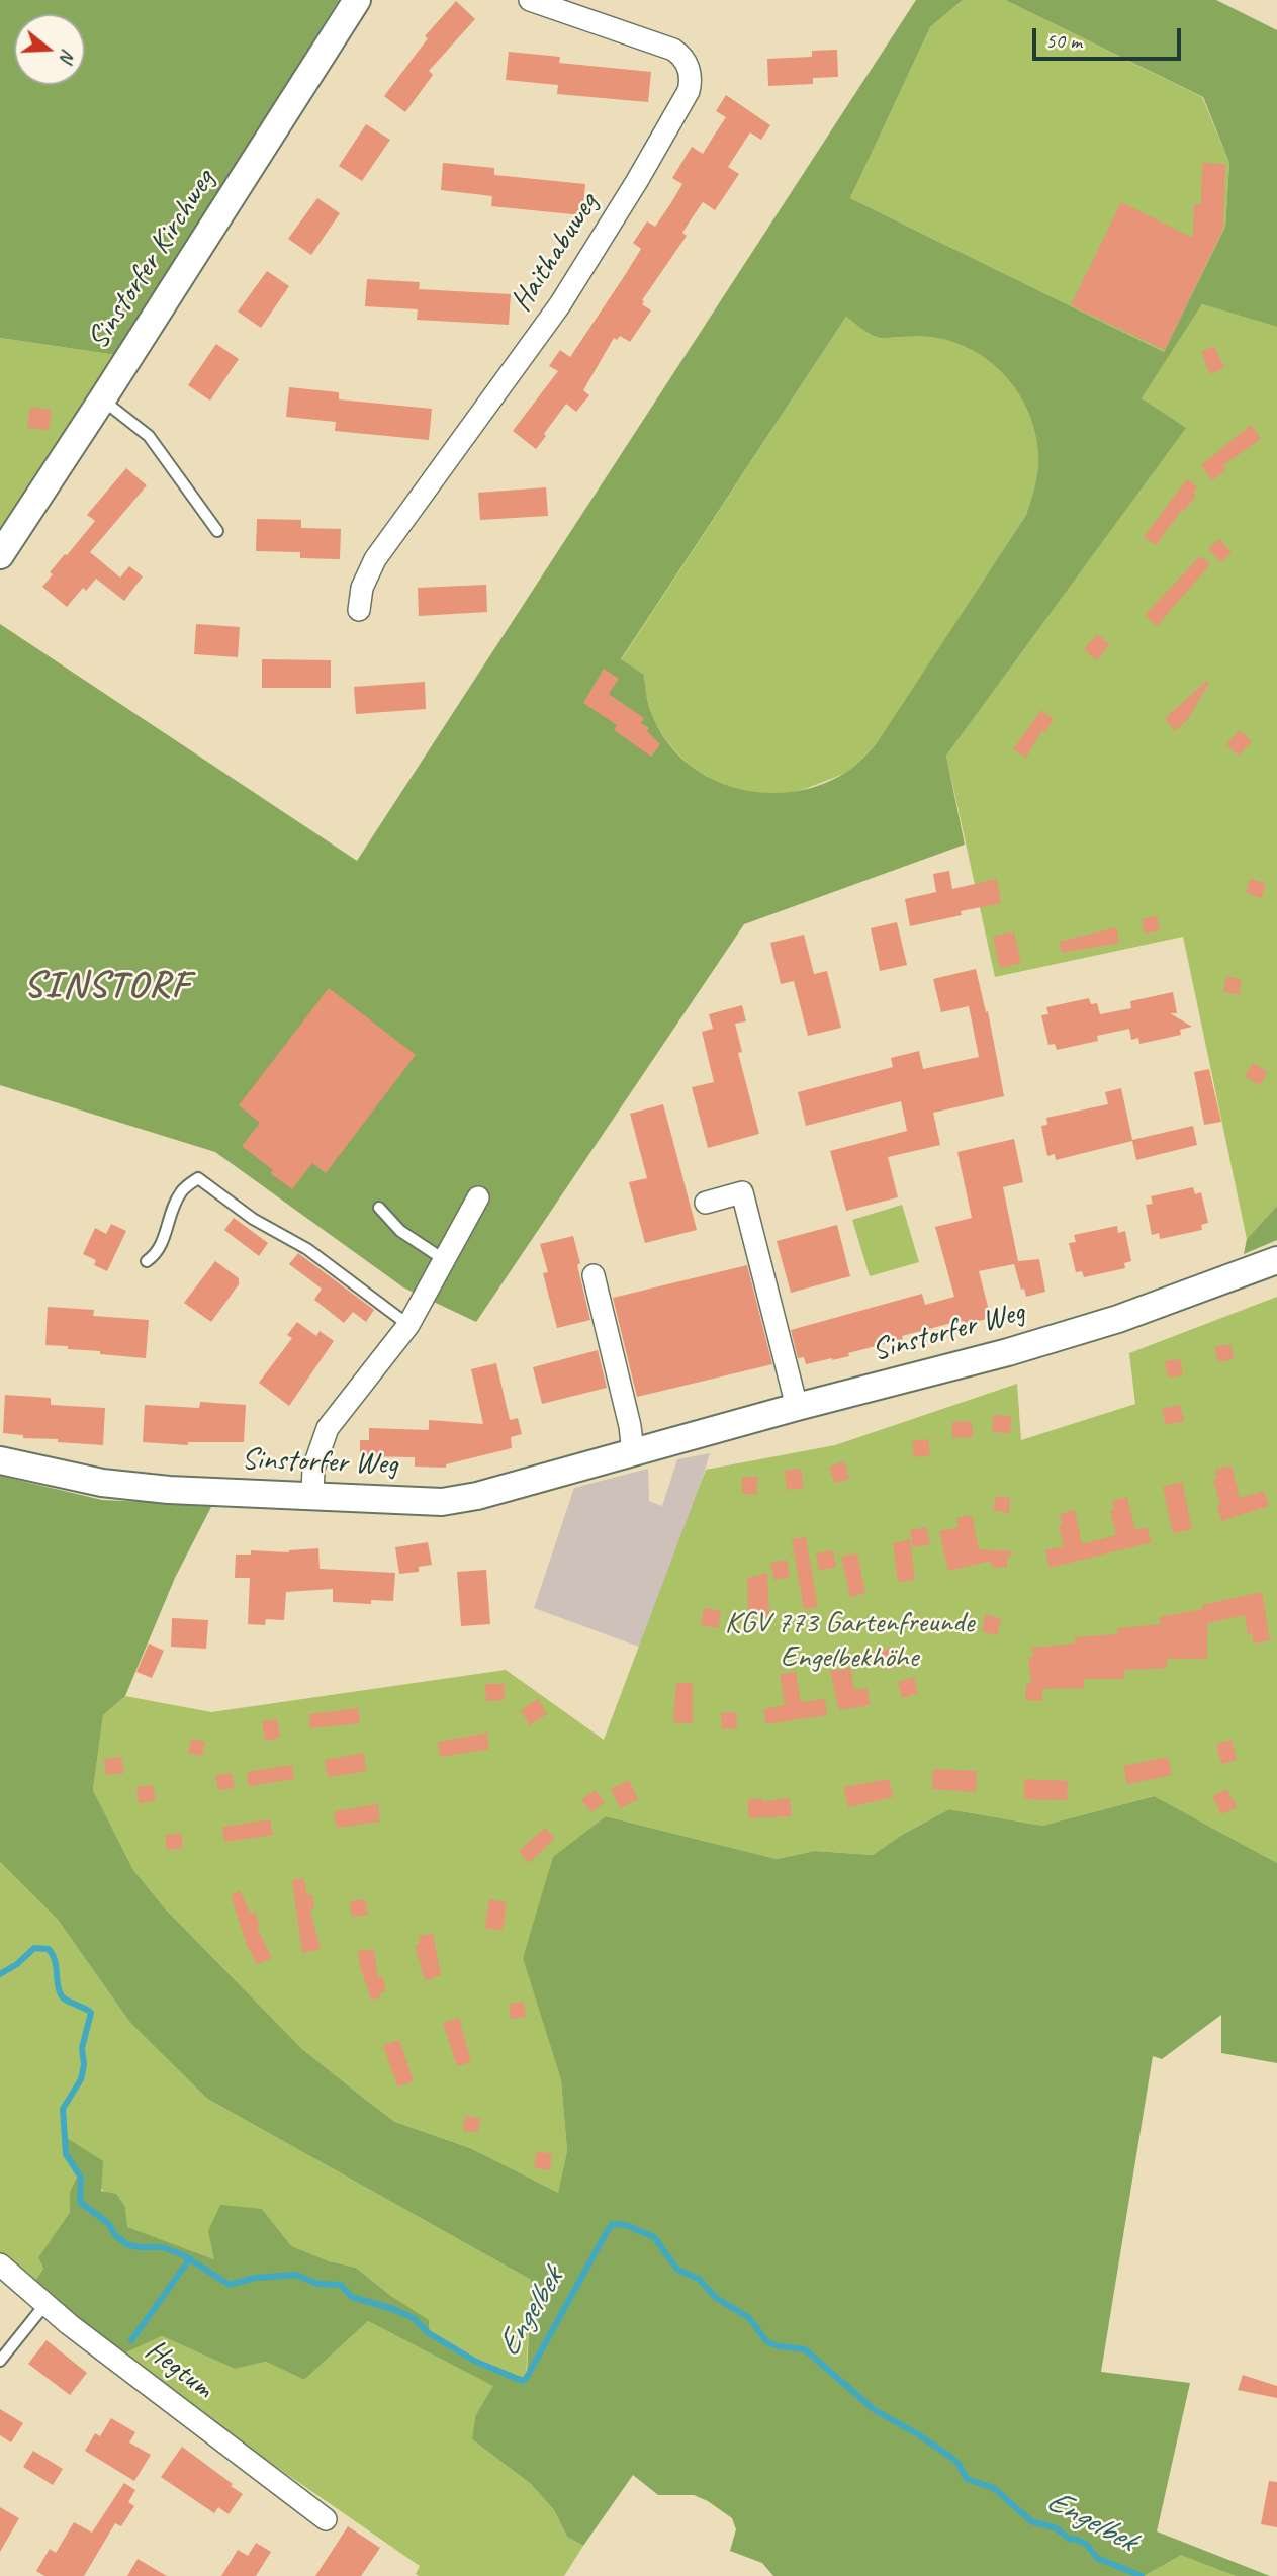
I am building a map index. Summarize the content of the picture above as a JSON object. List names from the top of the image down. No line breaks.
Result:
{"streets":{"street":["Haithabuweg","Sinstorfer Kirchweg","Sinstorfer Weg","Hegtum"]},"districts":["SINSTORF"],"water":["Engelbek"],"parks":["KGV 773 Gartenfreunde Engelbekhöhe"],"scale_bar":"50 m","north":"right"}
